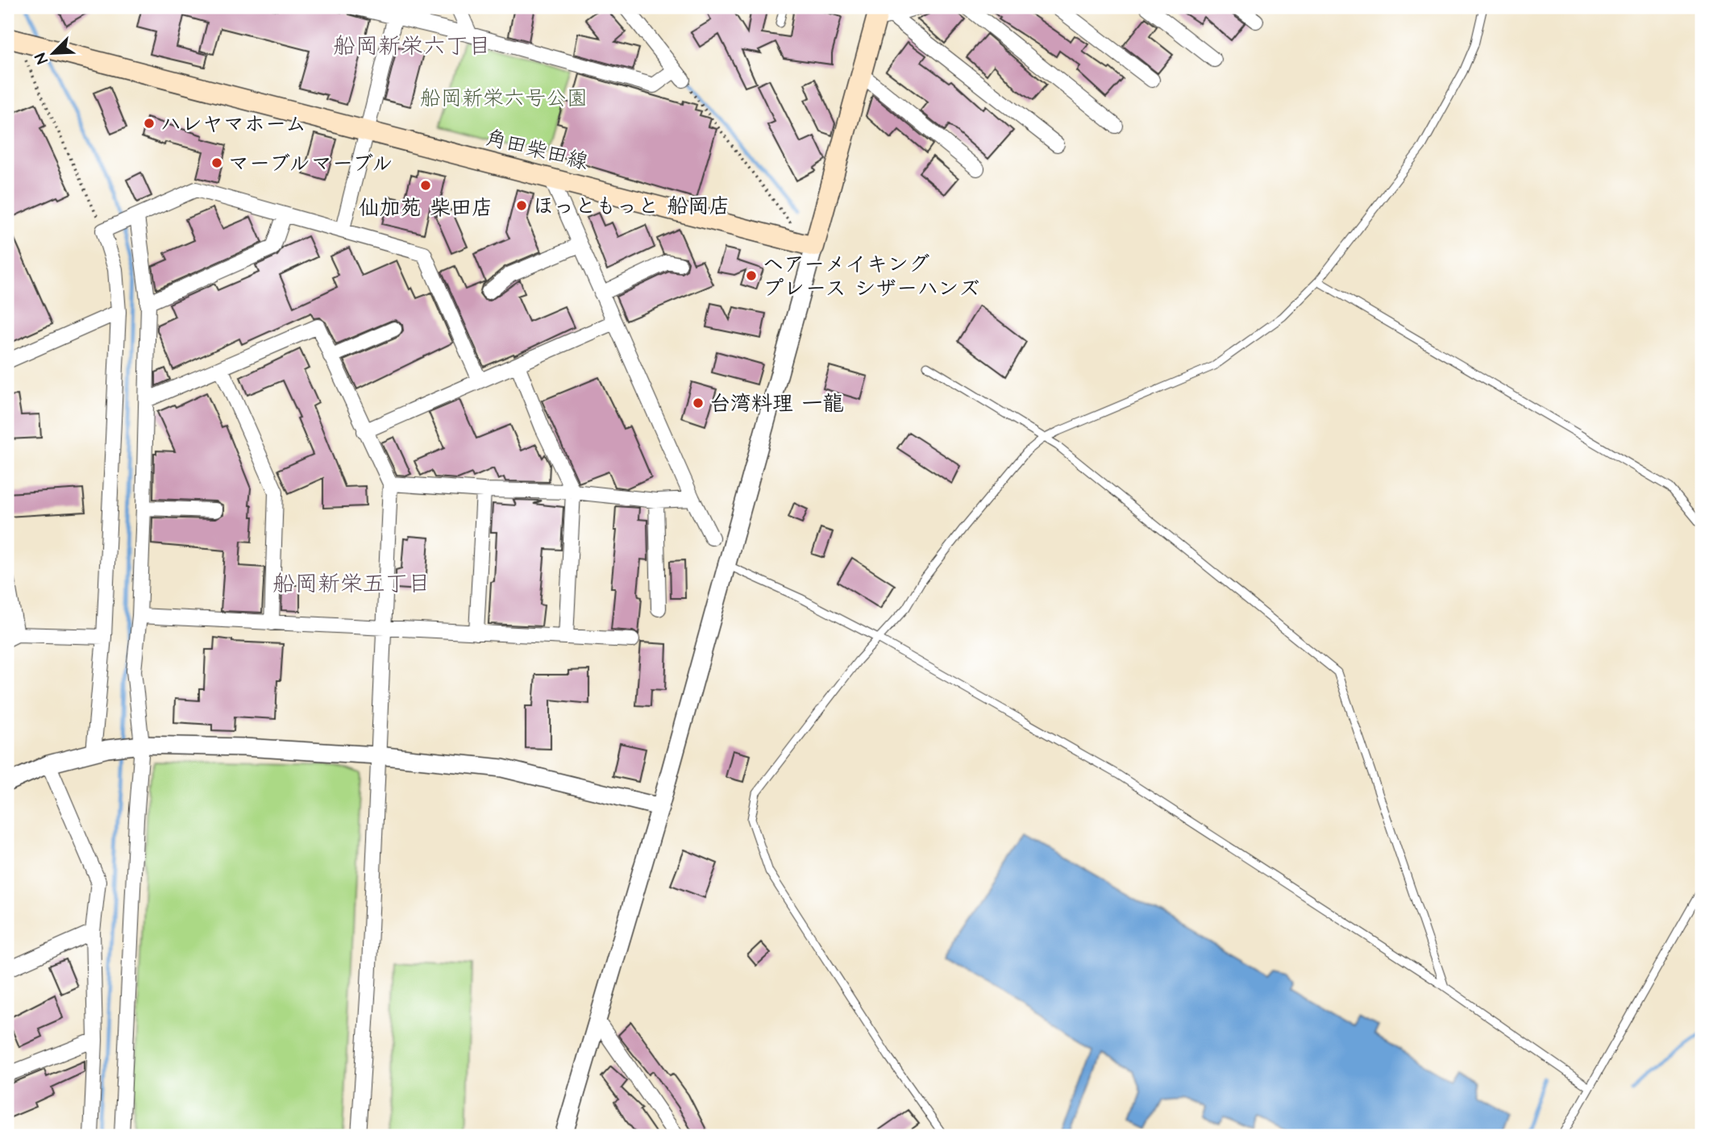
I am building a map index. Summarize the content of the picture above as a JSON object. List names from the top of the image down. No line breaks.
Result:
{"streets":{"main road":["角田柴田線"]},"districts":["船岡新栄六丁目","船岡新栄五丁目"],"parks":["船岡新栄六号公園"],"places":["ハレヤマホーム","マーブルマーブル","仙加苑 柴田店","ほっともっと 船岡店","ヘアーメイキング プレース シザーハンズ","台湾料理 一龍"],"north":"bottom left"}
